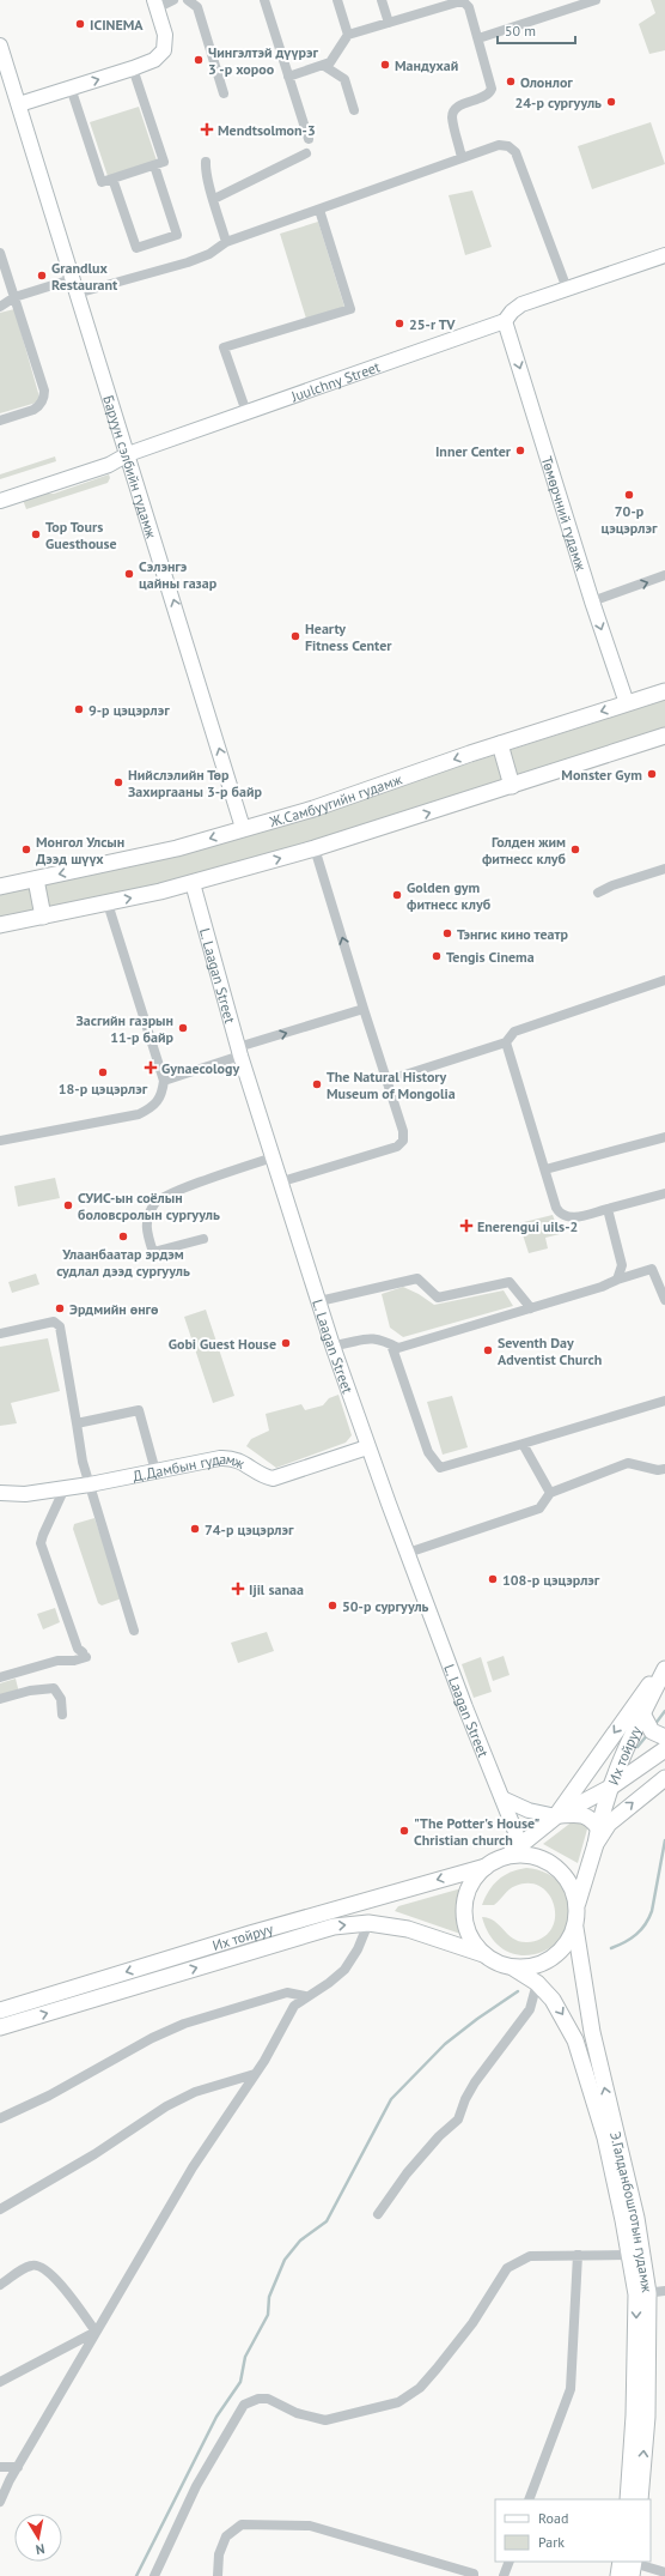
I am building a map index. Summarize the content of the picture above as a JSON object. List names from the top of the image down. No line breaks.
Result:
{"streets":{"main road":["Juulchny Street","Баруун сэлбийн гудамж","Төмөрчний гудамж","Ж.Самбуугийн гудамж","L. Laagan Street","Д.Дамбын гудамж","Их тойруу","Э.Галданбошготын гудамж"]},"crossings":[["Juulchny Street","Баруун сэлбийн гудамж"],["Juulchny Street","Төмөрчний гудамж"],["Баруун сэлбийн гудамж","Ж.Самбуугийн гудамж"],["Төмөрчний гудамж","Ж.Самбуугийн гудамж"],["L. Laagan Street","Д.Дамбын гудамж"],["L. Laagan Street","Их тойруу"],["Их тойруу","Э.Галданбошготын гудамж"]],"one_way":["Баруун сэлбийн гудамж","Төмөрчний гудамж"],"places":{"other":["ICINEMA","Чингэлтэй дүүрэг 3 -р хороо","Мандухай","Олонлог","24-р сургууль","Grandlux Restaurant","25-r TV","Inner Center","70-р цэцэрлэг","Top Tours Guesthouse","Сэлэнгэ цайны газар","Hearty Fitness Center","9-р цэцэрлэг","Monster Gym","Нийслэлийн Төр Захиргааны 3-р байр","Монгол Улсын Дээд шүүх","Голден жим фитнесс клуб","Golden gym фитнесс клуб","Тэнгис кино театр","Tengis Cinema","Засгийн газрын 11-р байр","18-р цэцэрлэг","The Natural History Museum of Mongolia","СУИС-ын соёлын боловсролын сургууль","Улаанбаатар эрдэм судлал дээд сургууль","Эрдмийн өнгө","Gobi Guest House","Seventh Day Adventist Church","74-р цэцэрлэг","108-р цэцэрлэг","50-р сургууль","\"The Potter's House\" Christian church"],"health":["Mendtsolmon-3","Gynaecology","Enerengui uils-2","Ijil sanaa"]},"legend":["Road","Park"],"scale_bar":"50 m","north":"bottom"}
